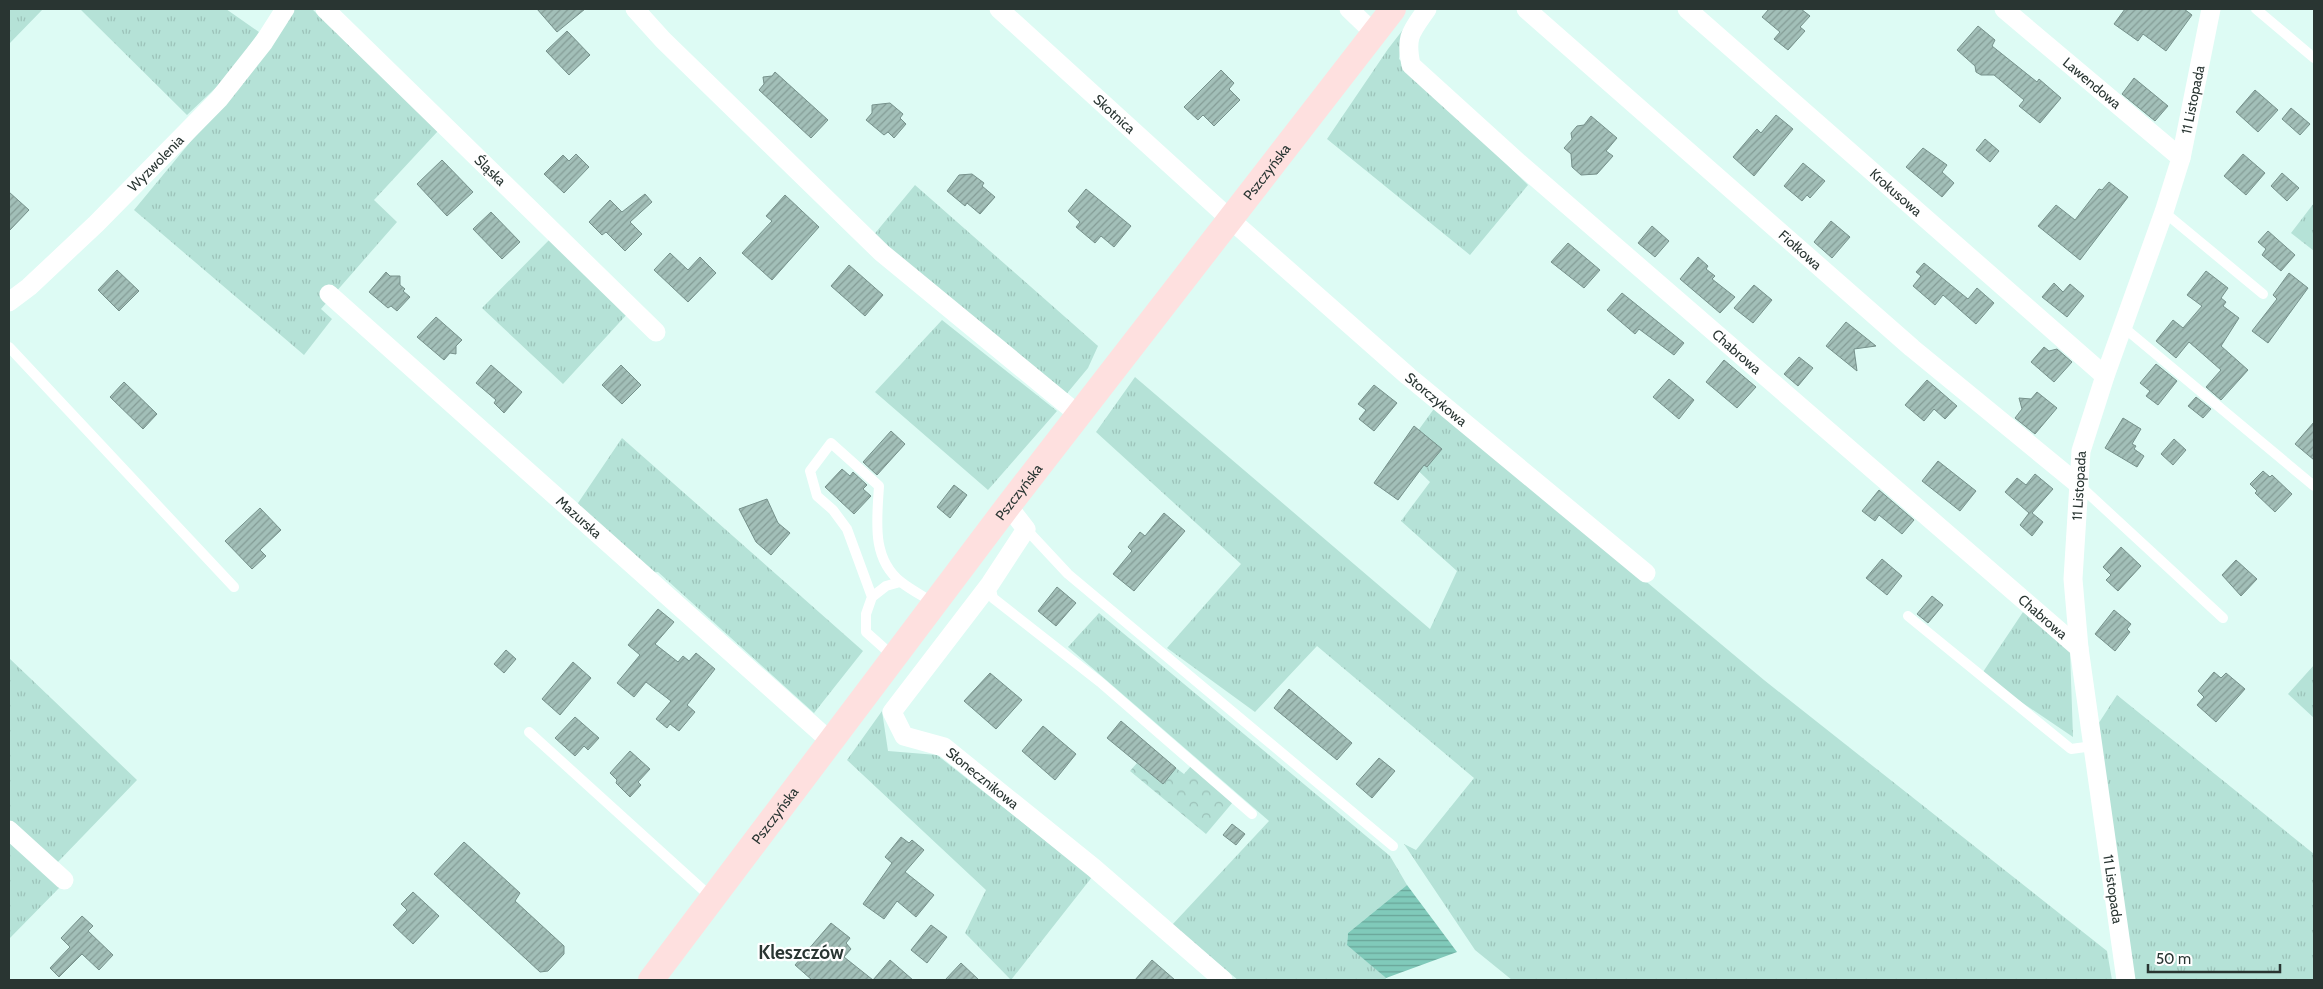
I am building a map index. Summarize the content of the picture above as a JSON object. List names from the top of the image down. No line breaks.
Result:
{"streets":{"main road":["Pszczyńska"],"street":["Lawendowa","11 Listopada","Skotnica","Wyzwolenia","Śląska","Krokusowa","Fiołkowa","Chabrowa","Storczykowa","Mazurska","Słonecznikowa"]},"crossings":[["Lawendowa","11 Listopada"],["11 Listopada","Krokusowa"],["11 Listopada","Fiołkowa"],["11 Listopada","Chabrowa"],["Skotnica","Pszczyńska"],["Skotnica","Storczykowa"],["Pszczyńska","Storczykowa"],["Pszczyńska","Mazurska"]],"districts":["Kleszczów"],"scale_bar":"50 m"}
